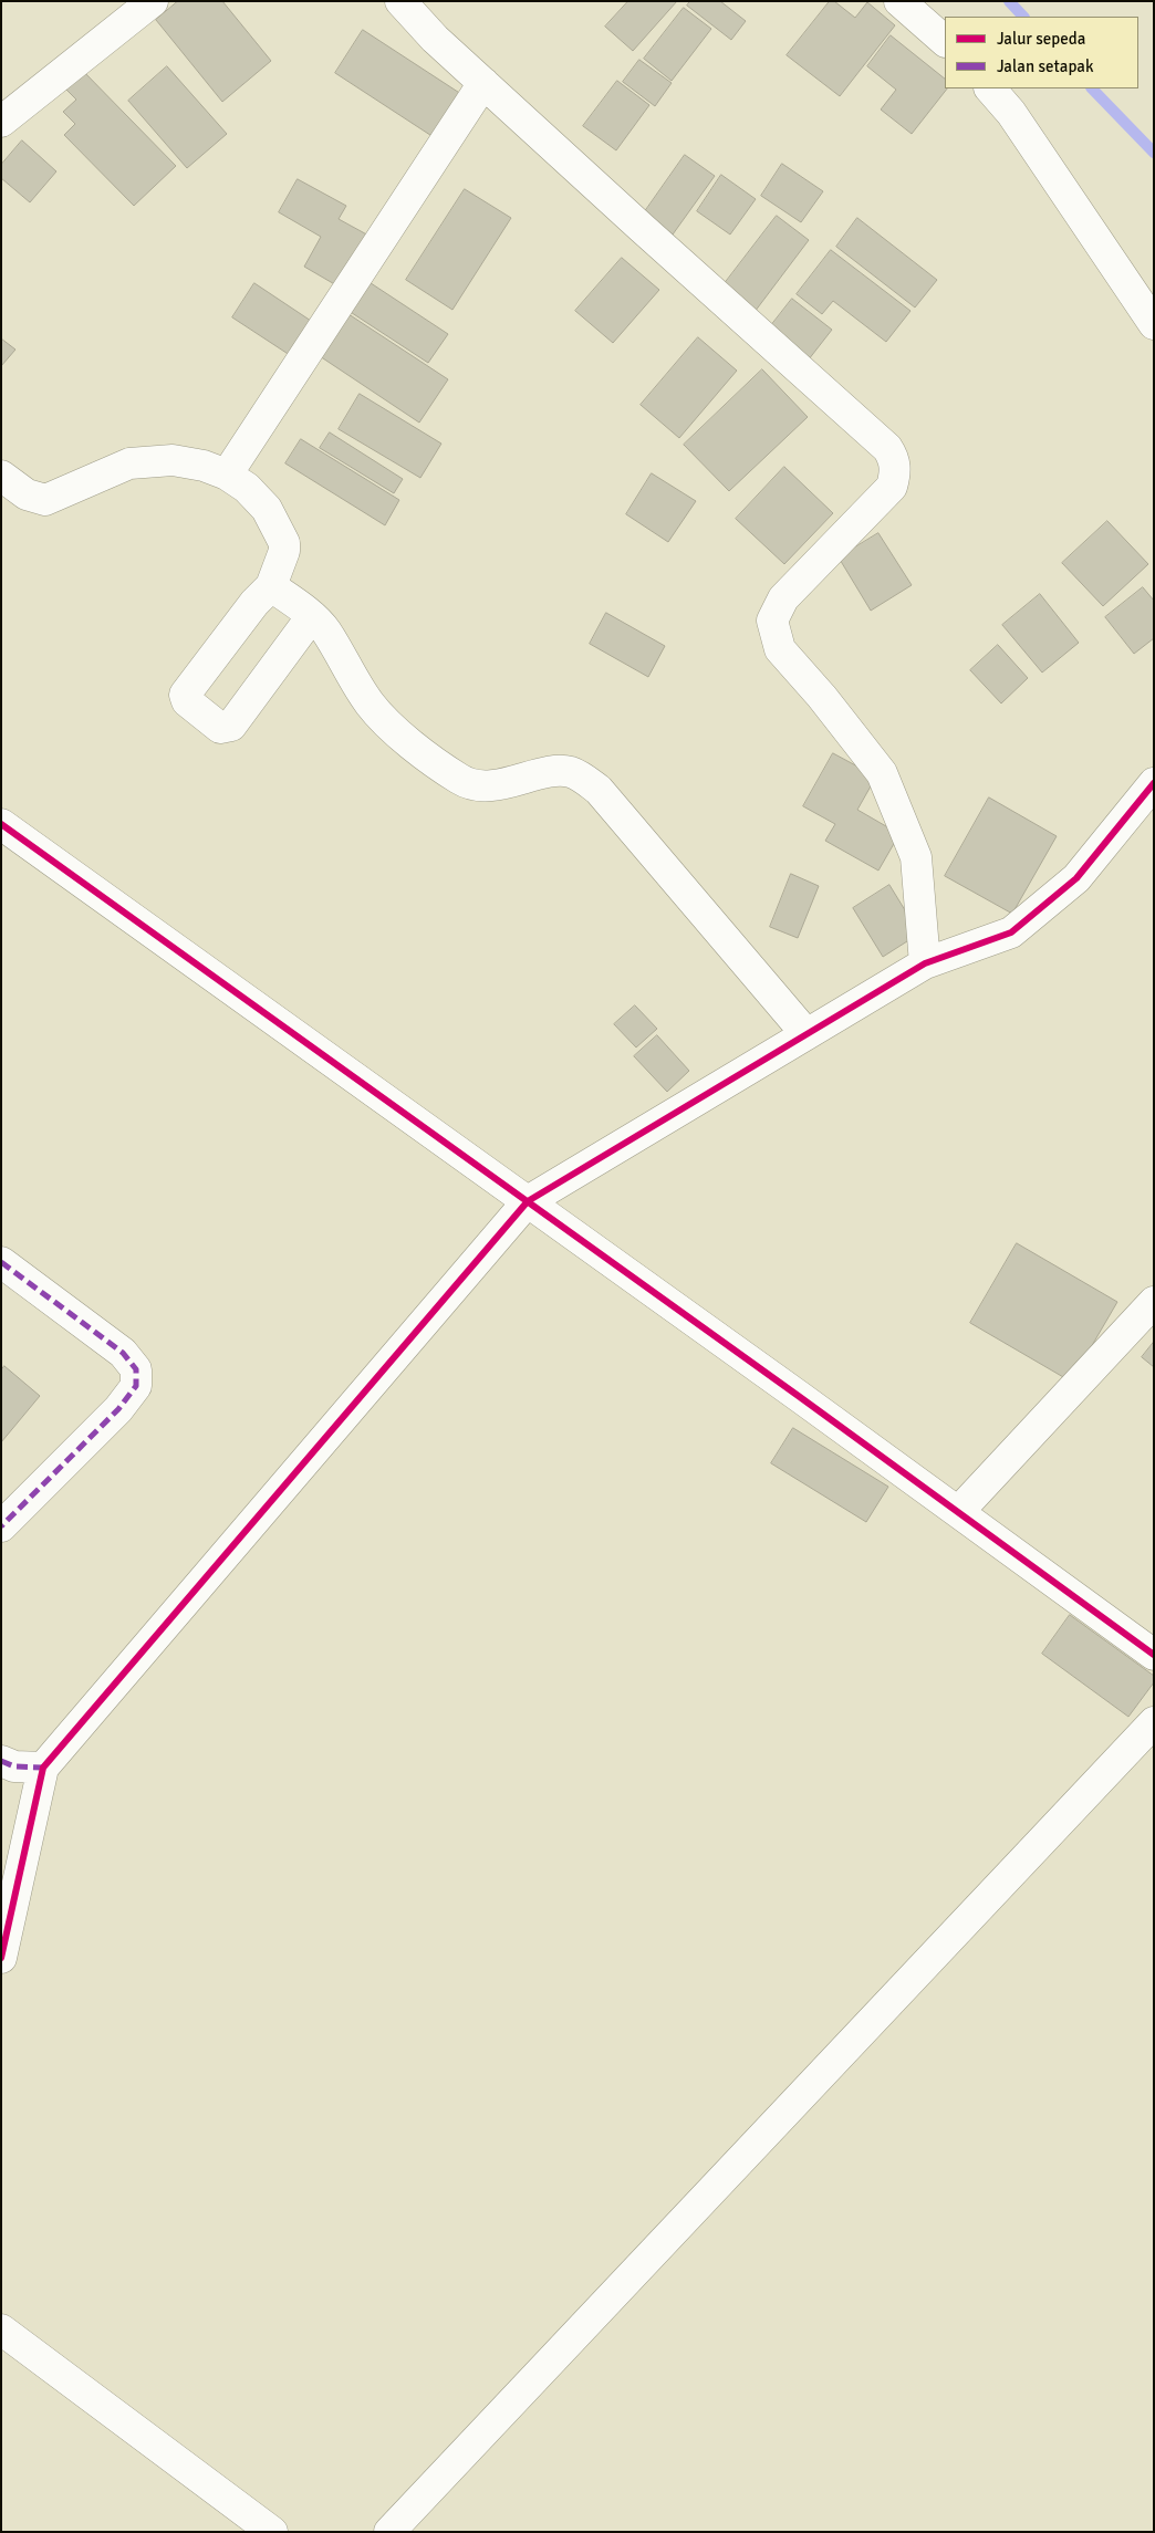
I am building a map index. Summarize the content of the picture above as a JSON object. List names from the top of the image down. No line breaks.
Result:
{"legend":["Jalur sepeda","Jalan setapak"]}
